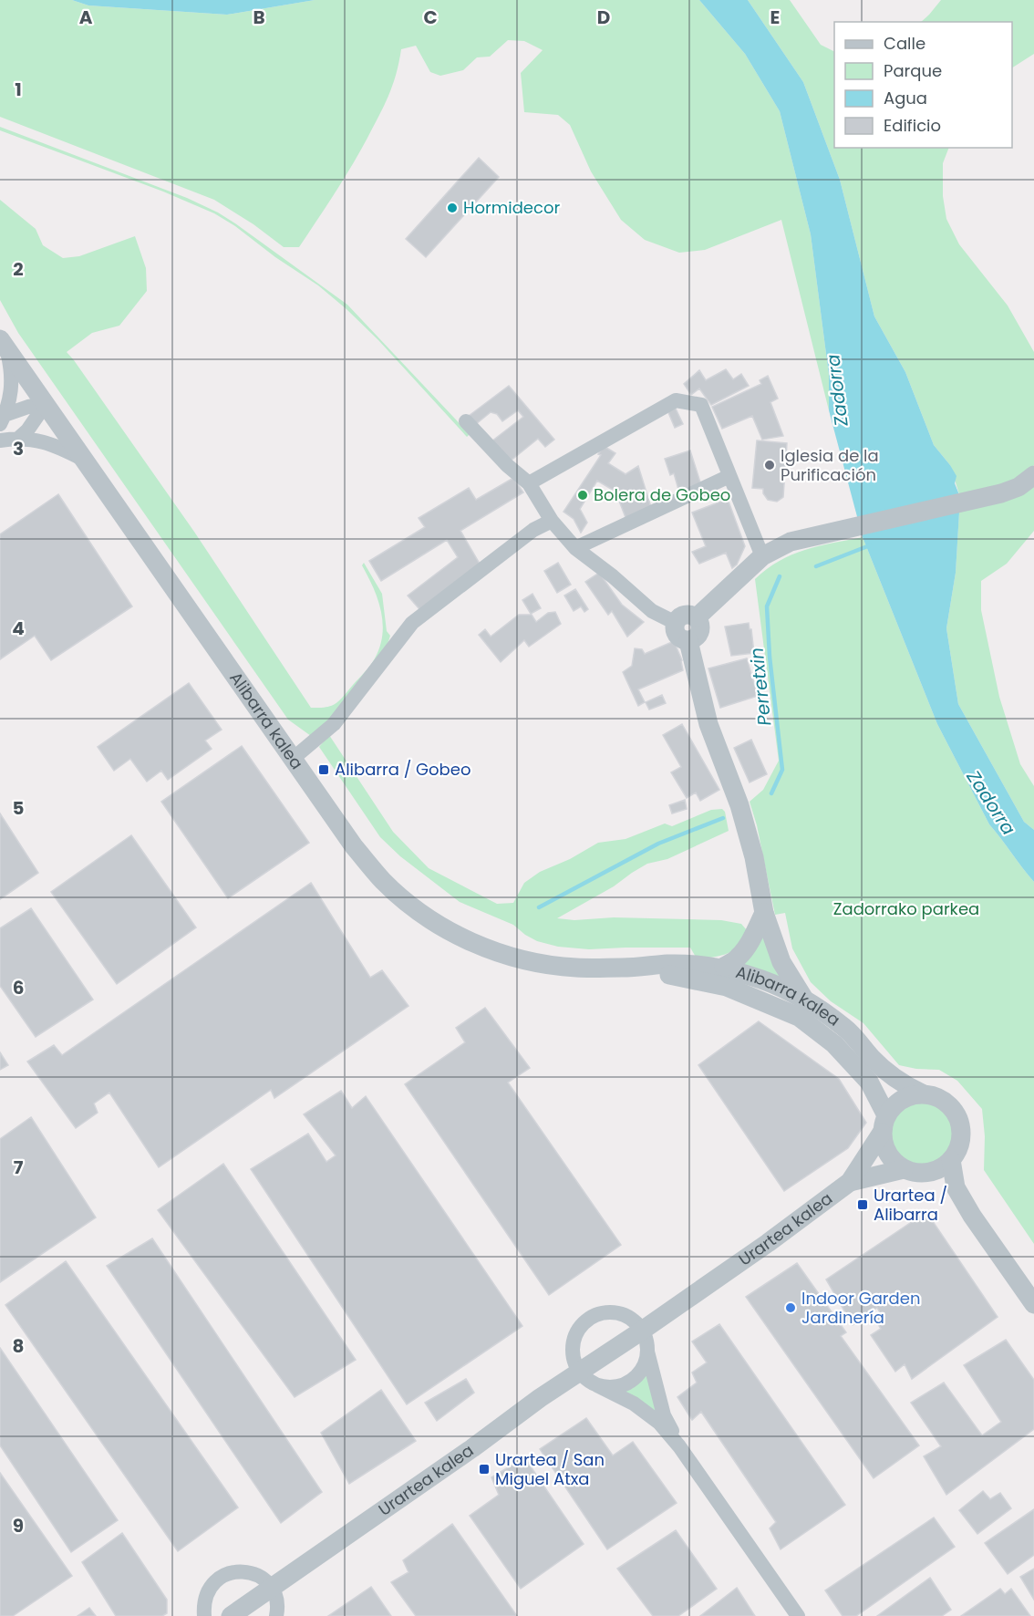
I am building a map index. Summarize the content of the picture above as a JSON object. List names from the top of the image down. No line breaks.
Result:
{"streets":{"street":["Alibarra kalea","Urartea kalea"]},"crossings":[["Alibarra kalea","Urartea kalea"]],"water":["Zadorra","Perretxin"],"parks":["Zadorrako parkea"],"places":{"other":["Hormidecor","Iglesia de la Purificación","Bolera de Gobeo","Indoor Garden Jardinería"],"transit":["Alibarra / Gobeo","Urartea / Alibarra","Urartea / San Miguel Atxa"]},"legend":["Calle","Parque","Agua","Edificio"],"grid":{"columns":["A","B","C","D","E"],"rows":["1","2","3","4","5","6","7","8","9"]}}
